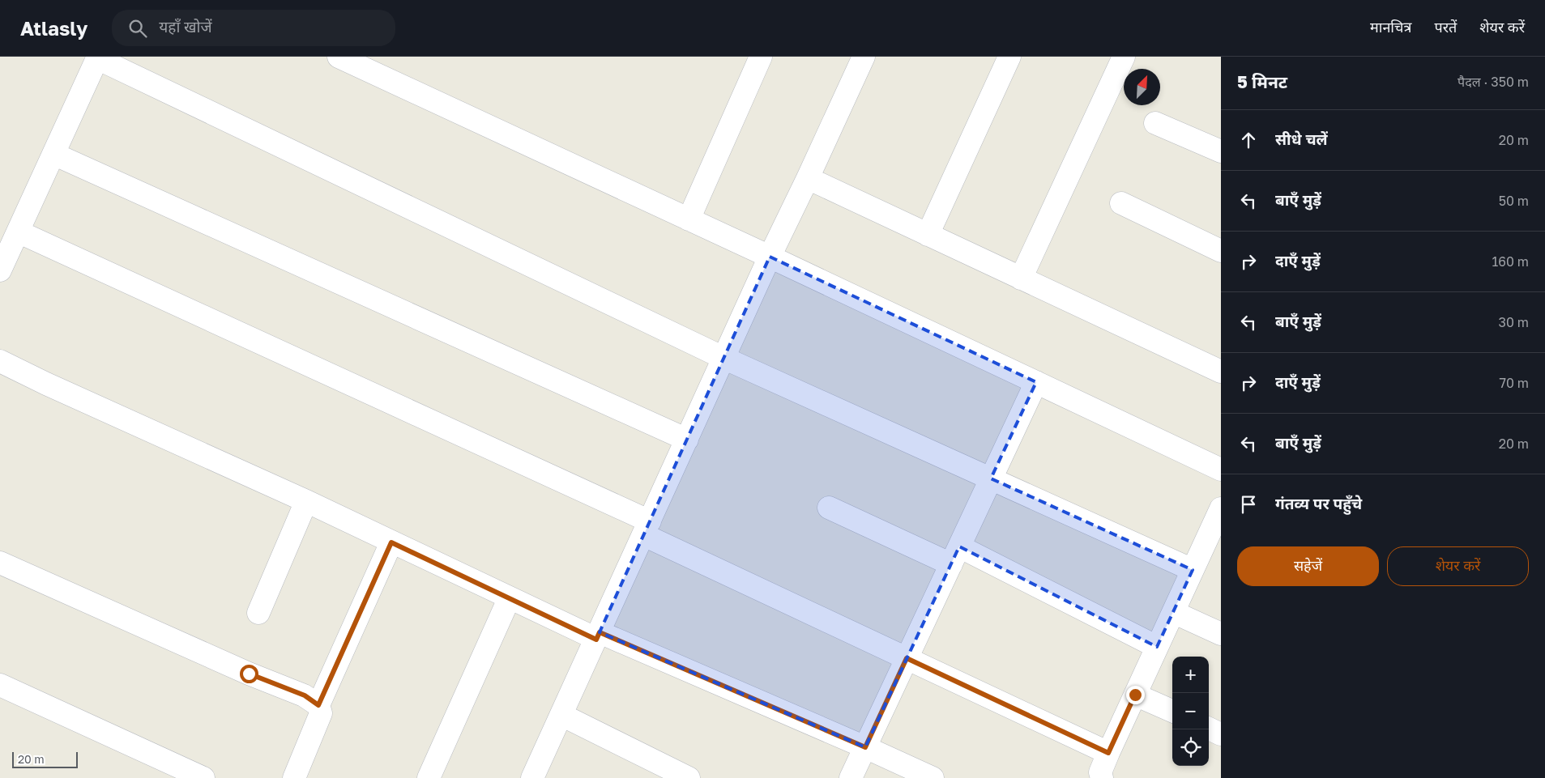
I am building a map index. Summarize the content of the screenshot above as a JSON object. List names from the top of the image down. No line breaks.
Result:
{"scale_bar":"20 m","north":"top right","page":{"header":"Atlasly","search":"यहाँ खोजें","nav":["मानचित्र","परतें","शेयर करें"],"heading":["5 मिनट","पैदल · 350 m"],"list":[["सीधे चलें","20 m"],["बाएँ मुड़ें","50 m"],["दाएँ मुड़ें","160 m"],["बाएँ मुड़ें","30 m"],["दाएँ मुड़ें","70 m"],["बाएँ मुड़ें","20 m"],"गंतव्य पर पहुँचे"],"buttons":["सहेजें","शेयर करें"],"map_buttons":["+","−"],"scale":"20 m"}}
